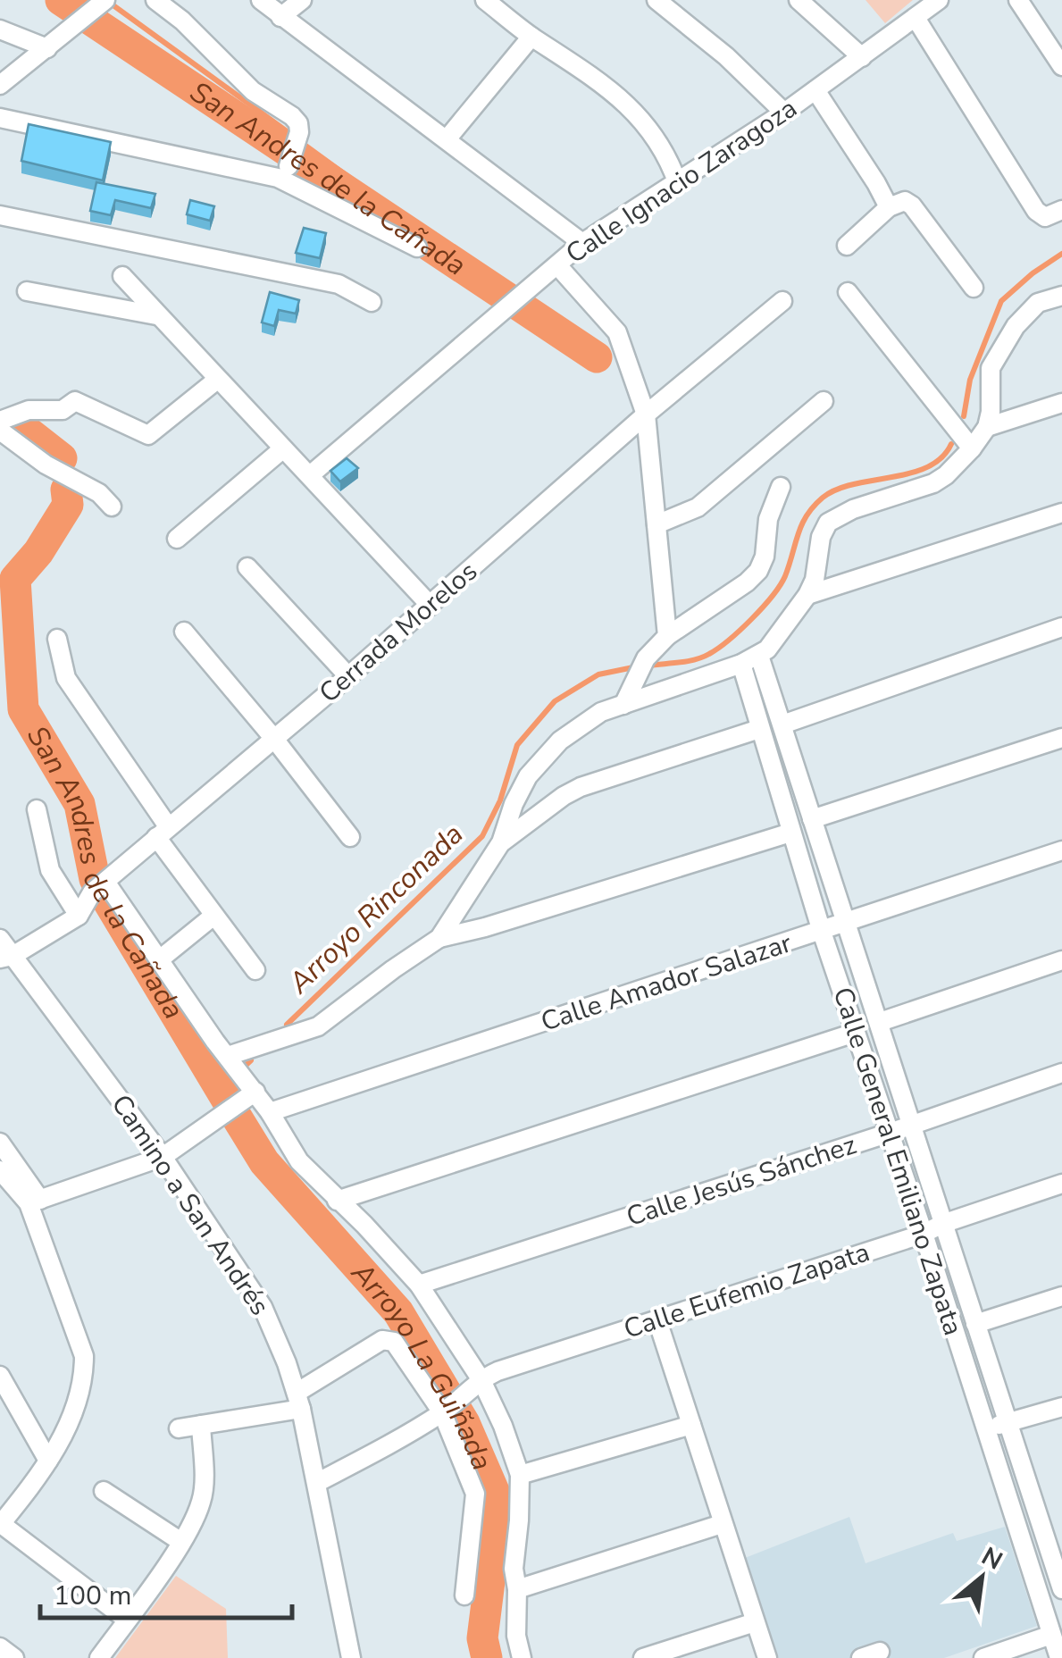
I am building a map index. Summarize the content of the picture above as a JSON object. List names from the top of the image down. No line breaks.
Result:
{"streets":{"street":["Calle Ignacio Zaragoza","Cerrada Morelos","Calle Amador Salazar","Calle General Emiliano Zapata","Calle Jesús Sánchez","Camino a San Andrés","Calle Eufemio Zapata"]},"crossings":[["Calle Amador Salazar","Calle General Emiliano Zapata"],["Calle General Emiliano Zapata","Calle Jesús Sánchez"],["Calle General Emiliano Zapata","Calle Eufemio Zapata"],["Camino a San Andrés","Calle Eufemio Zapata"]],"water":["San Andres de la Cañada","Arroyo Rinconada","Arroyo La Guiñada"],"scale_bar":"100 m","north":"top right"}
